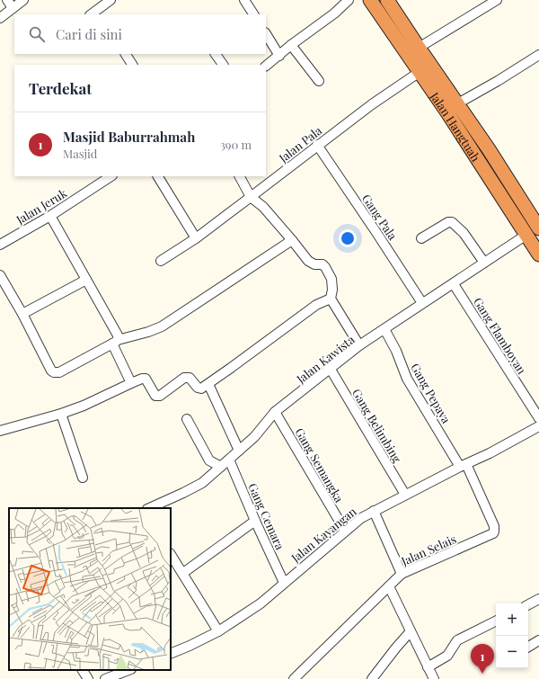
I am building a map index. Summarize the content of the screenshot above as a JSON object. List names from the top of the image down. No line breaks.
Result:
{"streets":{"highway":["Jalan Hangtuah"],"street":["Jalan Pala","Jalan Jeruk","Gang Pala","Gang Flamboyan","Jalan Kawista","Gang Pepaya","Gang Belimbing","Gang Semangka","Gang Cemara","Jalan Kayangan","Jalan Selais"]},"crossings":[["Jalan Hangtuah","Jalan Pala"],["Jalan Hangtuah","Jalan Kawista"],["Jalan Pala","Gang Pala"],["Gang Pala","Jalan Kawista"],["Gang Flamboyan","Jalan Kawista"],["Jalan Kawista","Gang Pepaya"],["Jalan Kawista","Gang Belimbing"],["Jalan Kawista","Gang Semangka"],["Jalan Kawista","Gang Cemara"],["Gang Pepaya","Jalan Kayangan"],["Gang Pepaya","Jalan Selais"],["Gang Belimbing","Jalan Kayangan"],["Gang Semangka","Jalan Kayangan"],["Gang Cemara","Jalan Kayangan"],["Jalan Kayangan","Jalan Selais"]],"page":{"search":"Cari di sini","heading":"Terdekat","list":[{"mark":"1","name":"Masjid Baburrahmah","note":"Masjid","value":"390 m"}],"map_buttons":["+","−"],"pins":"1"}}
